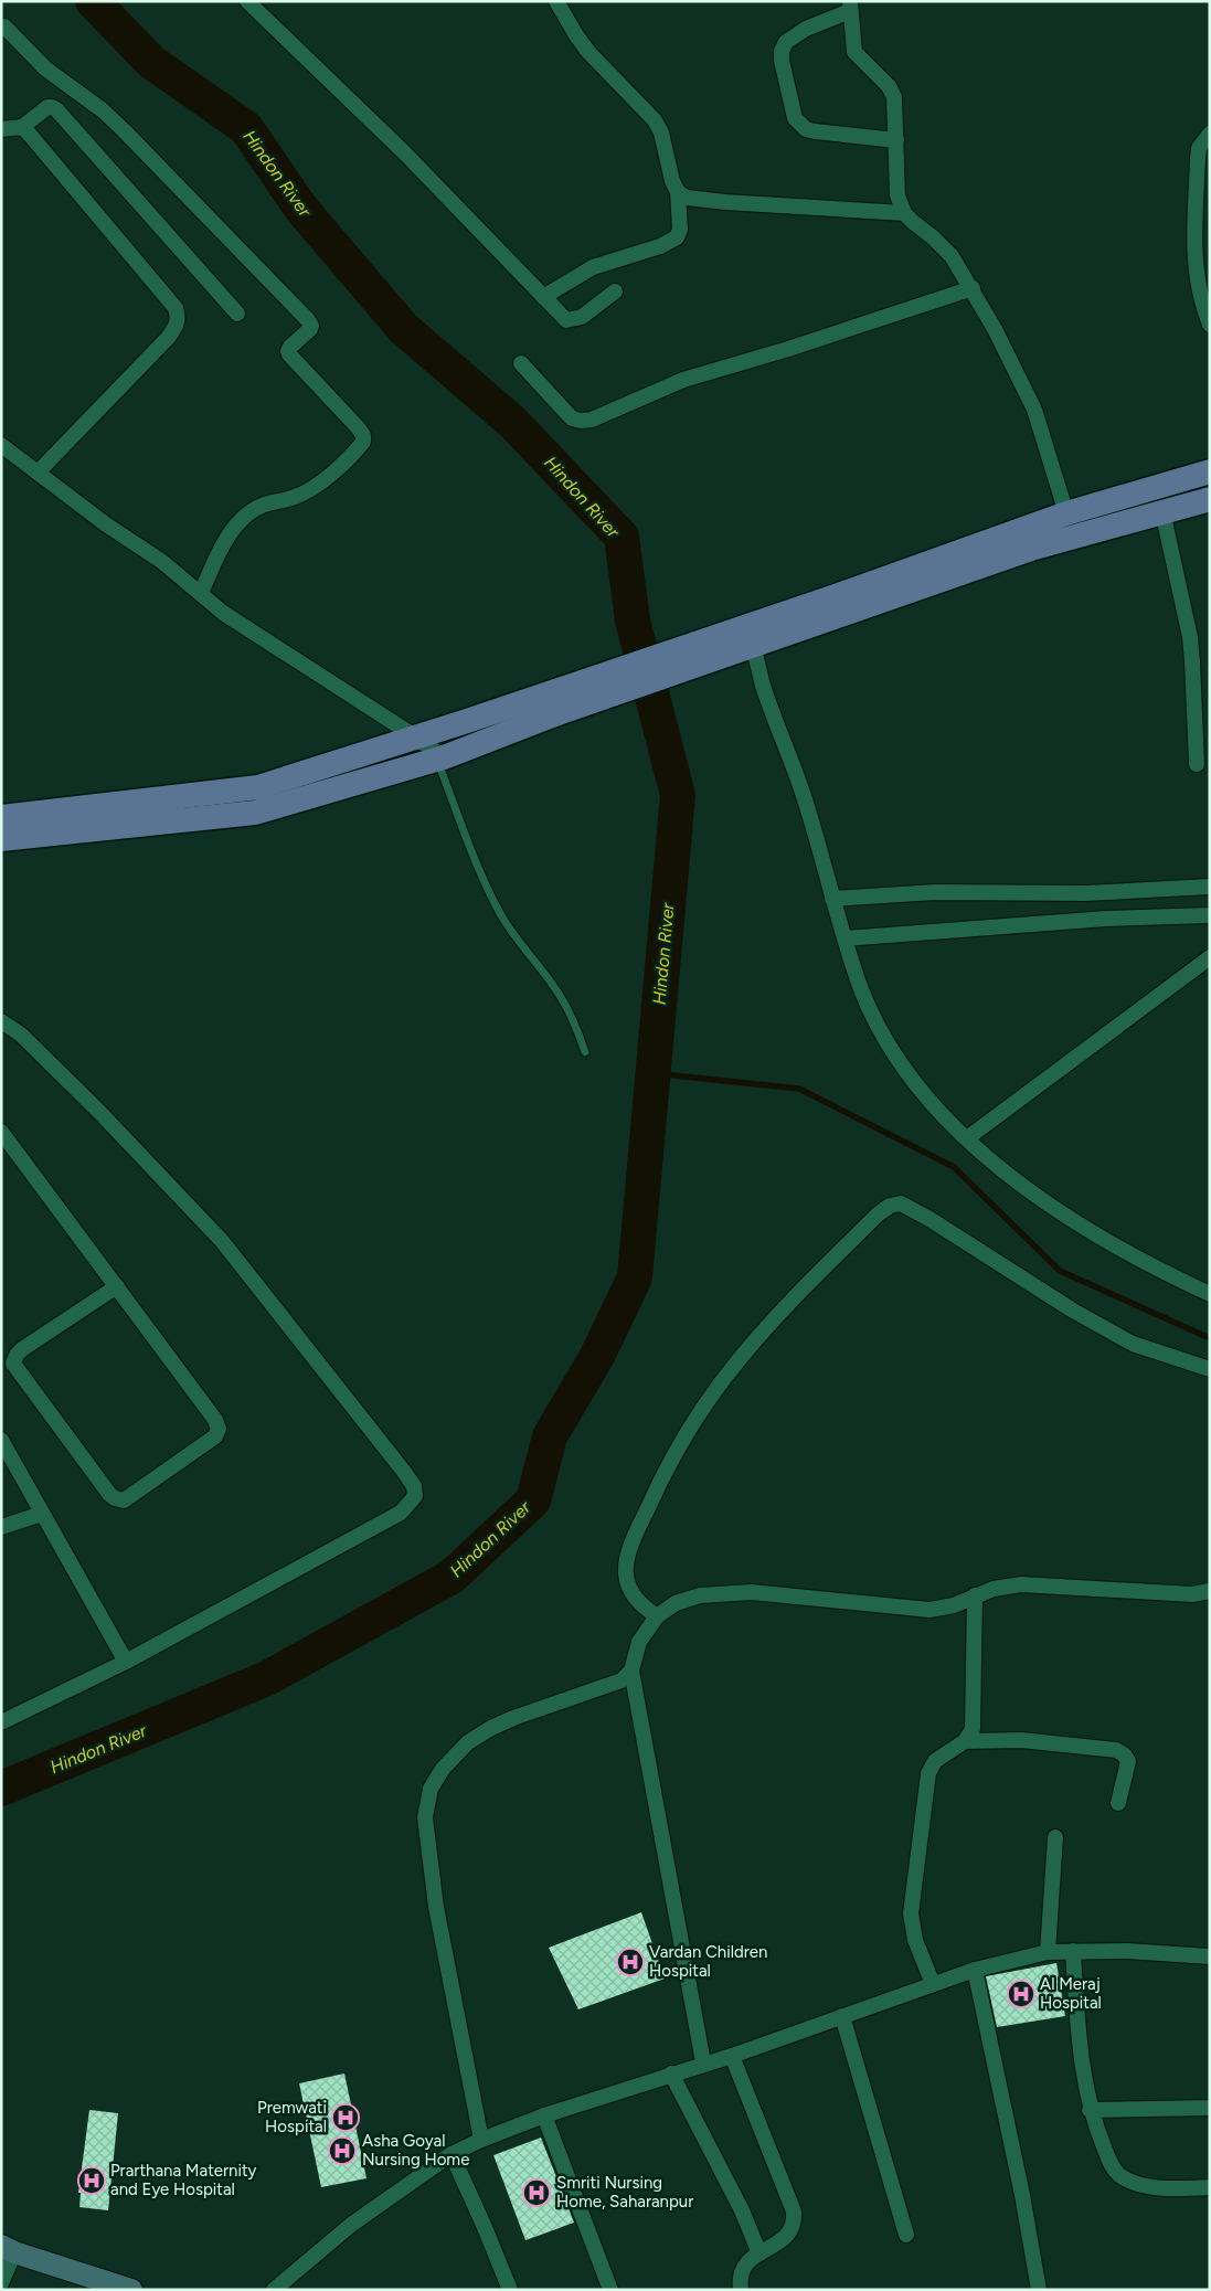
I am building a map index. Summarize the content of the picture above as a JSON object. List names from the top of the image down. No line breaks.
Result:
{"water":["Hindon River"],"places":{"hospital":["Vardan Children Hospital","Al Meraj Hospital","Premwati Hospital","Asha Goyal Nursing Home","Prarthana Maternity and Eye Hospital","Smriti Nursing Home, Saharanpur"]}}
